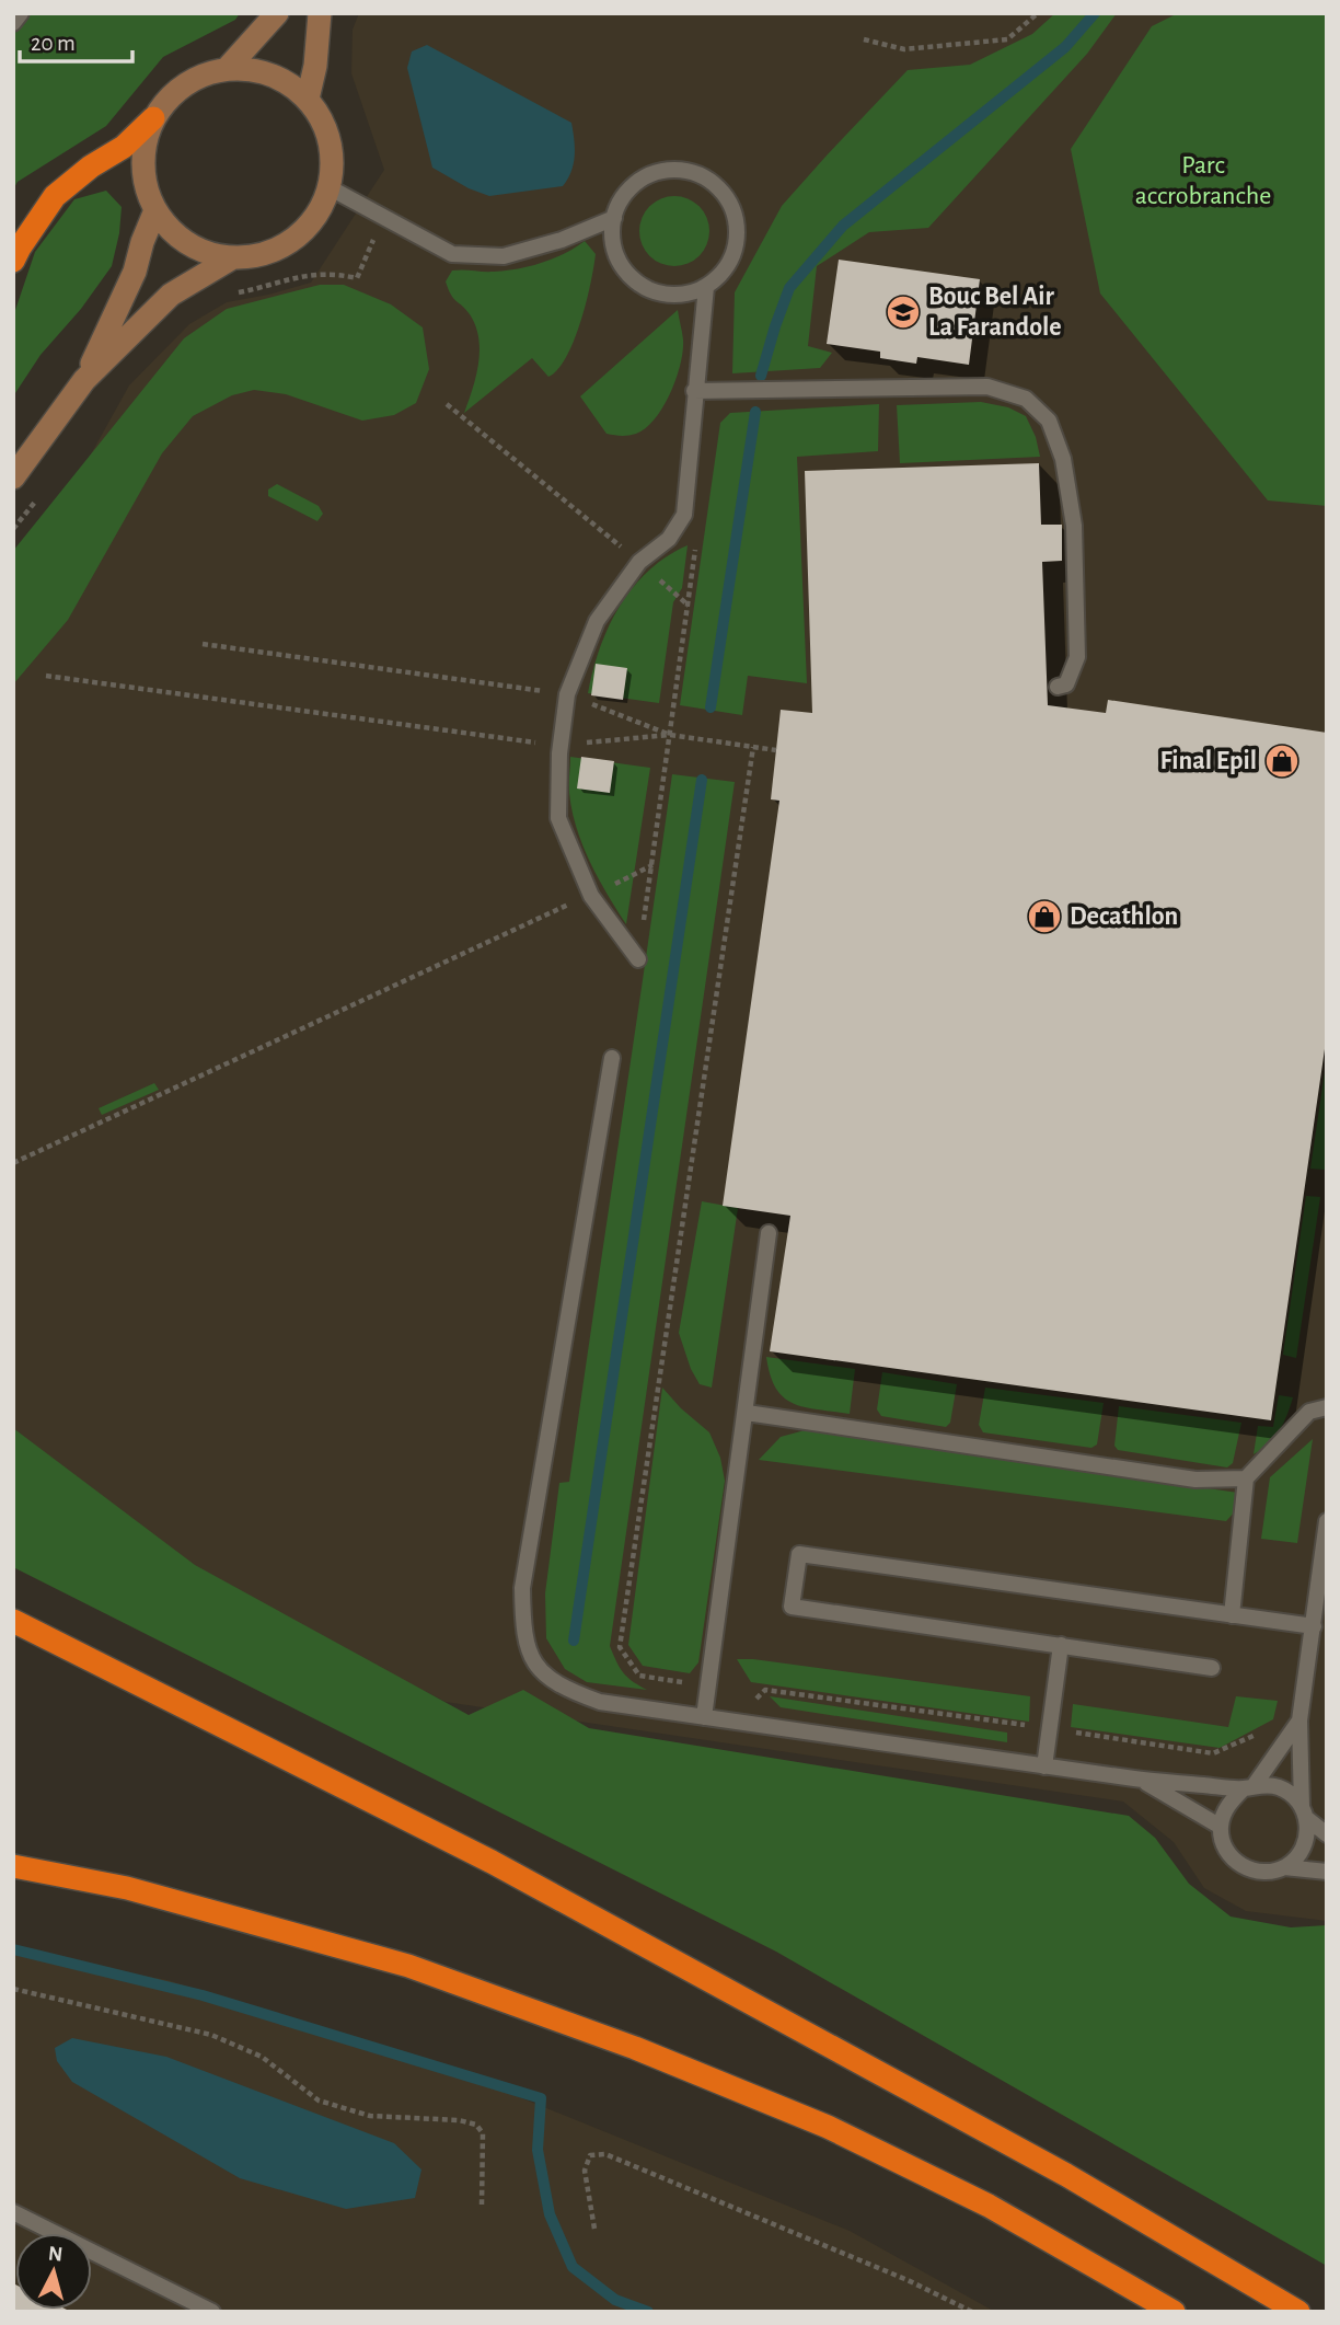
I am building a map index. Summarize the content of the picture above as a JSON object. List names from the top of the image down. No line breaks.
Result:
{"parks":["Parc accrobranche"],"places":{"school or university":["Bouc Bel Air La Farandole"],"shop":["Final Epil","Decathlon"]},"scale_bar":"20 m","north":"top"}
